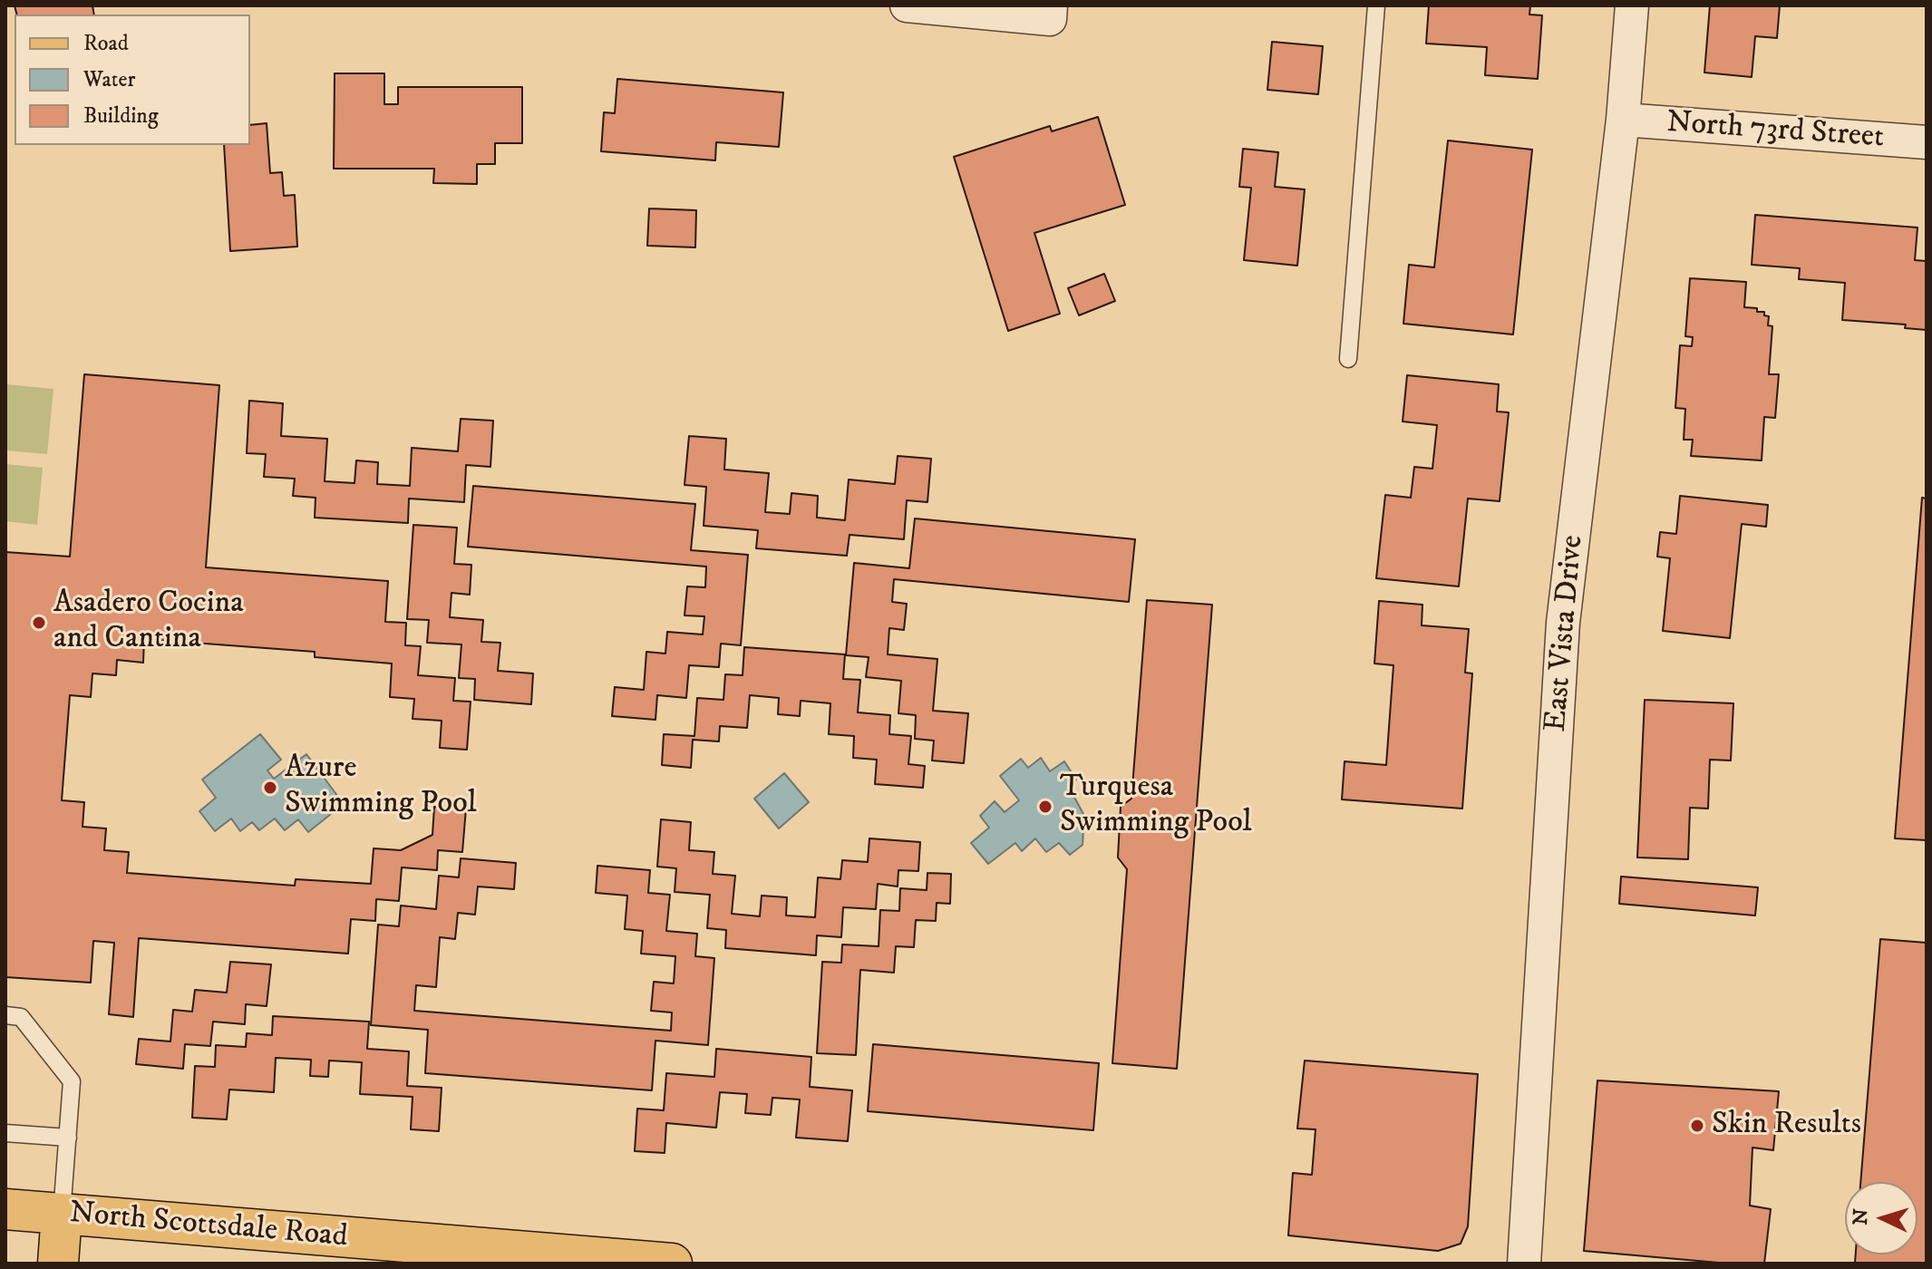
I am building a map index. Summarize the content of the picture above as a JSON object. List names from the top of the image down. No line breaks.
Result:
{"streets":{"main road":["North Scottsdale Road"],"street":["North 73rd Street","East Vista Drive"]},"crossings":[["North 73rd Street","East Vista Drive"]],"places":["Asadero Cocina and Cantina","Azure Swimming Pool","Turquesa Swimming Pool","Skin Results"],"legend":["Road","Water","Building"],"north":"left"}
